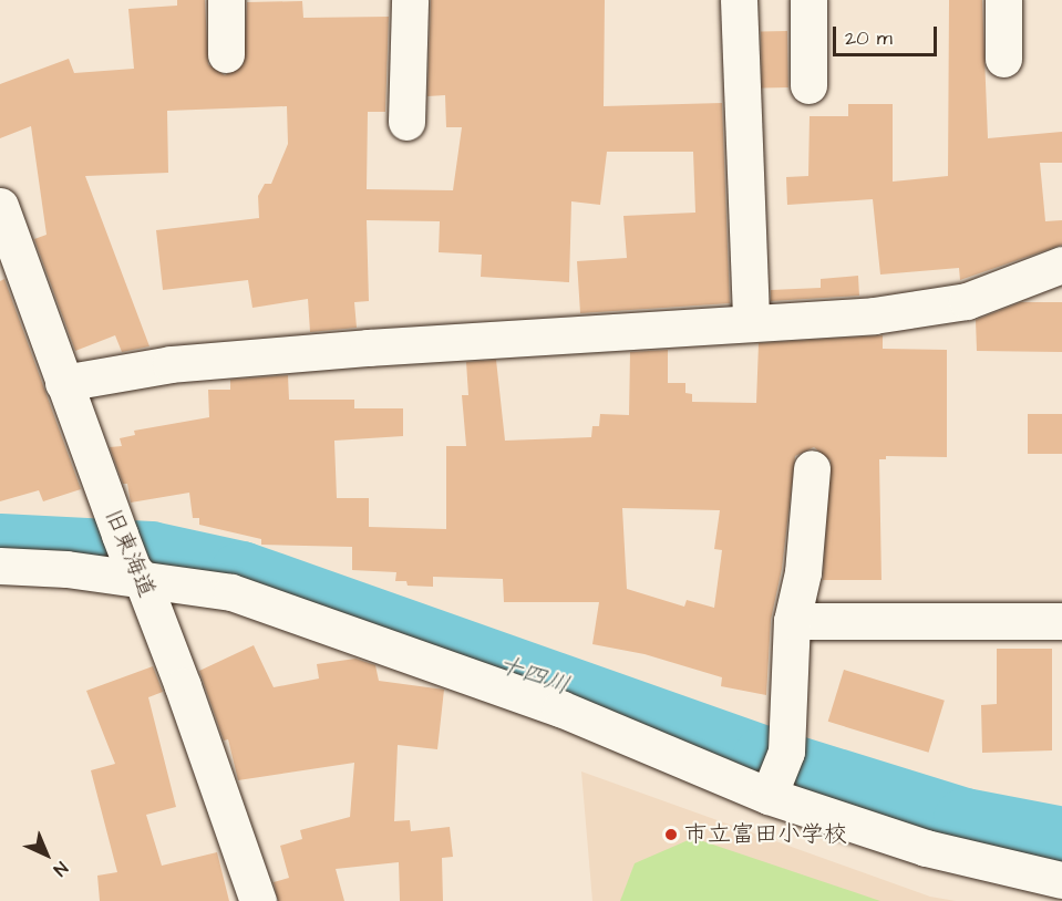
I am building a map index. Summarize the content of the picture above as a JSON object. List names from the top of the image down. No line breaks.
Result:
{"streets":{"street":["旧東海道"]},"water":["十四川"],"places":["市立富田小学校"],"scale_bar":"20 m","north":"bottom right"}
